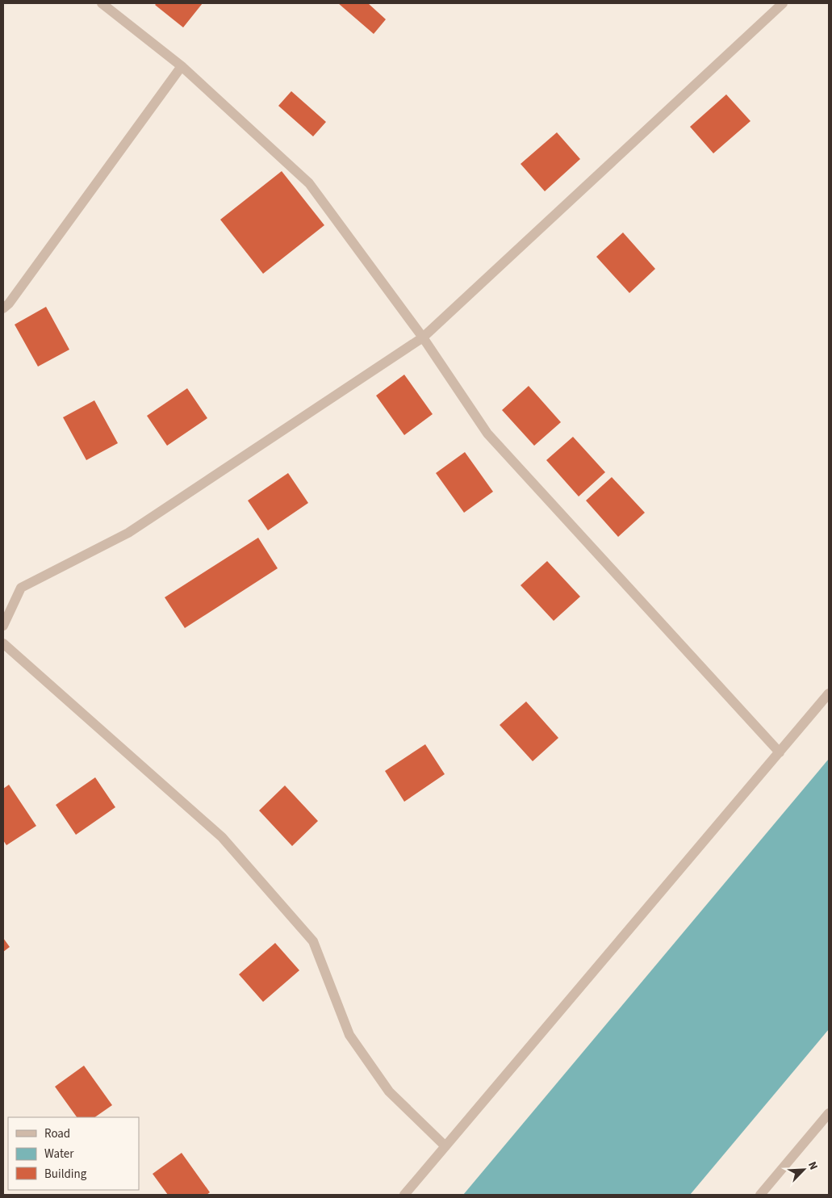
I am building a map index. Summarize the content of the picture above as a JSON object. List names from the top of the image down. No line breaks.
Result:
{"legend":["Road","Water","Building"],"north":"top right"}
